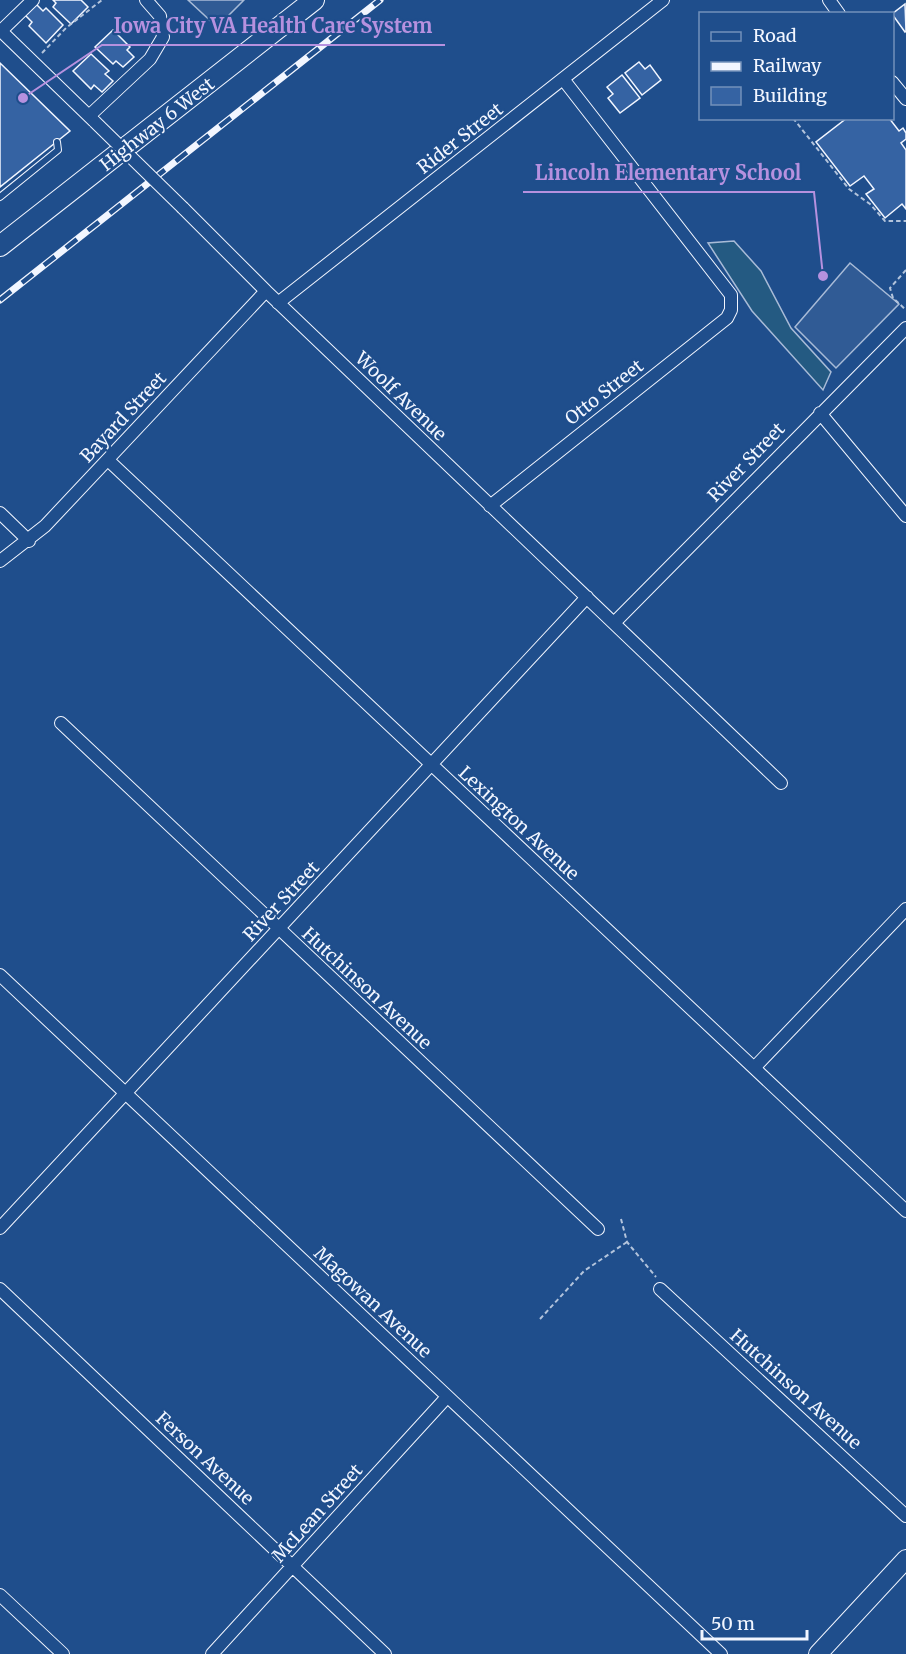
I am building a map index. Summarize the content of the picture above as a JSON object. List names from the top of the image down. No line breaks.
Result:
{"streets":{"main road":["Highway 6 West"],"street":["Rider Street","Otto Street","Woolf Avenue","Bayard Street","River Street","Lexington Avenue","Hutchinson Avenue","Magowan Avenue","Ferson Avenue","McLean Street"]},"crossings":[["Rider Street","Otto Street"],["Rider Street","Woolf Avenue"],["Otto Street","Woolf Avenue"],["Woolf Avenue","Bayard Street"],["Woolf Avenue","River Street"],["Bayard Street","Lexington Avenue"],["River Street","Lexington Avenue"],["River Street","Hutchinson Avenue"],["River Street","Magowan Avenue"],["Magowan Avenue","McLean Street"],["Ferson Avenue","McLean Street"]],"places":["Iowa City VA Health Care System","Lincoln Elementary School"],"legend":["Road","Railway","Building"],"scale_bar":"50 m"}
